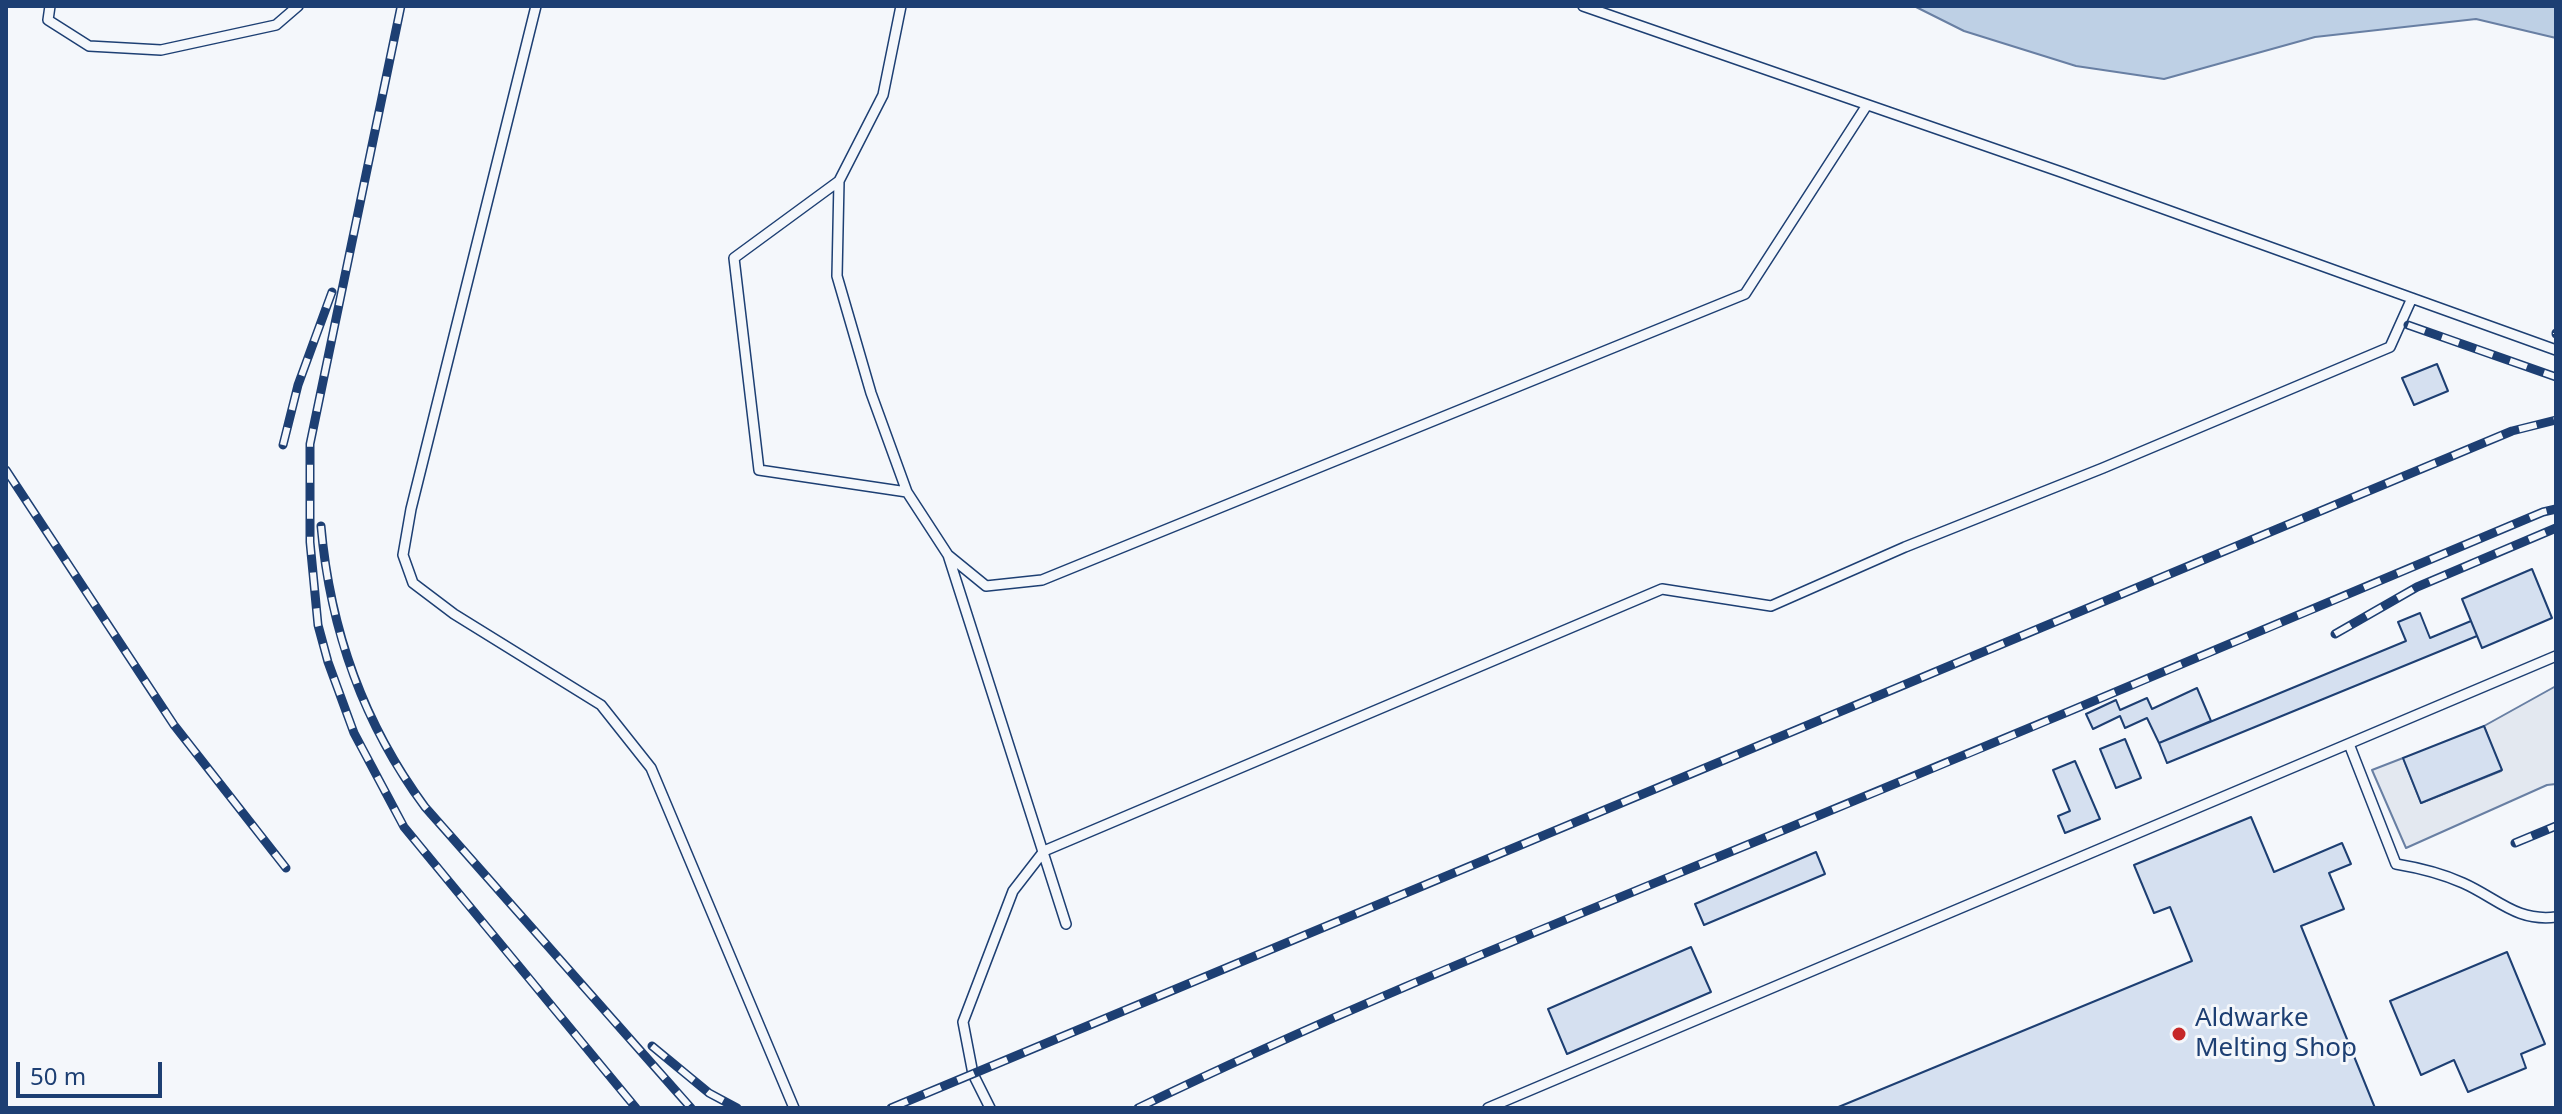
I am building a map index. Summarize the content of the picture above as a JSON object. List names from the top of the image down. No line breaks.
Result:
{"places":["Aldwarke Melting Shop"],"scale_bar":"50 m"}
